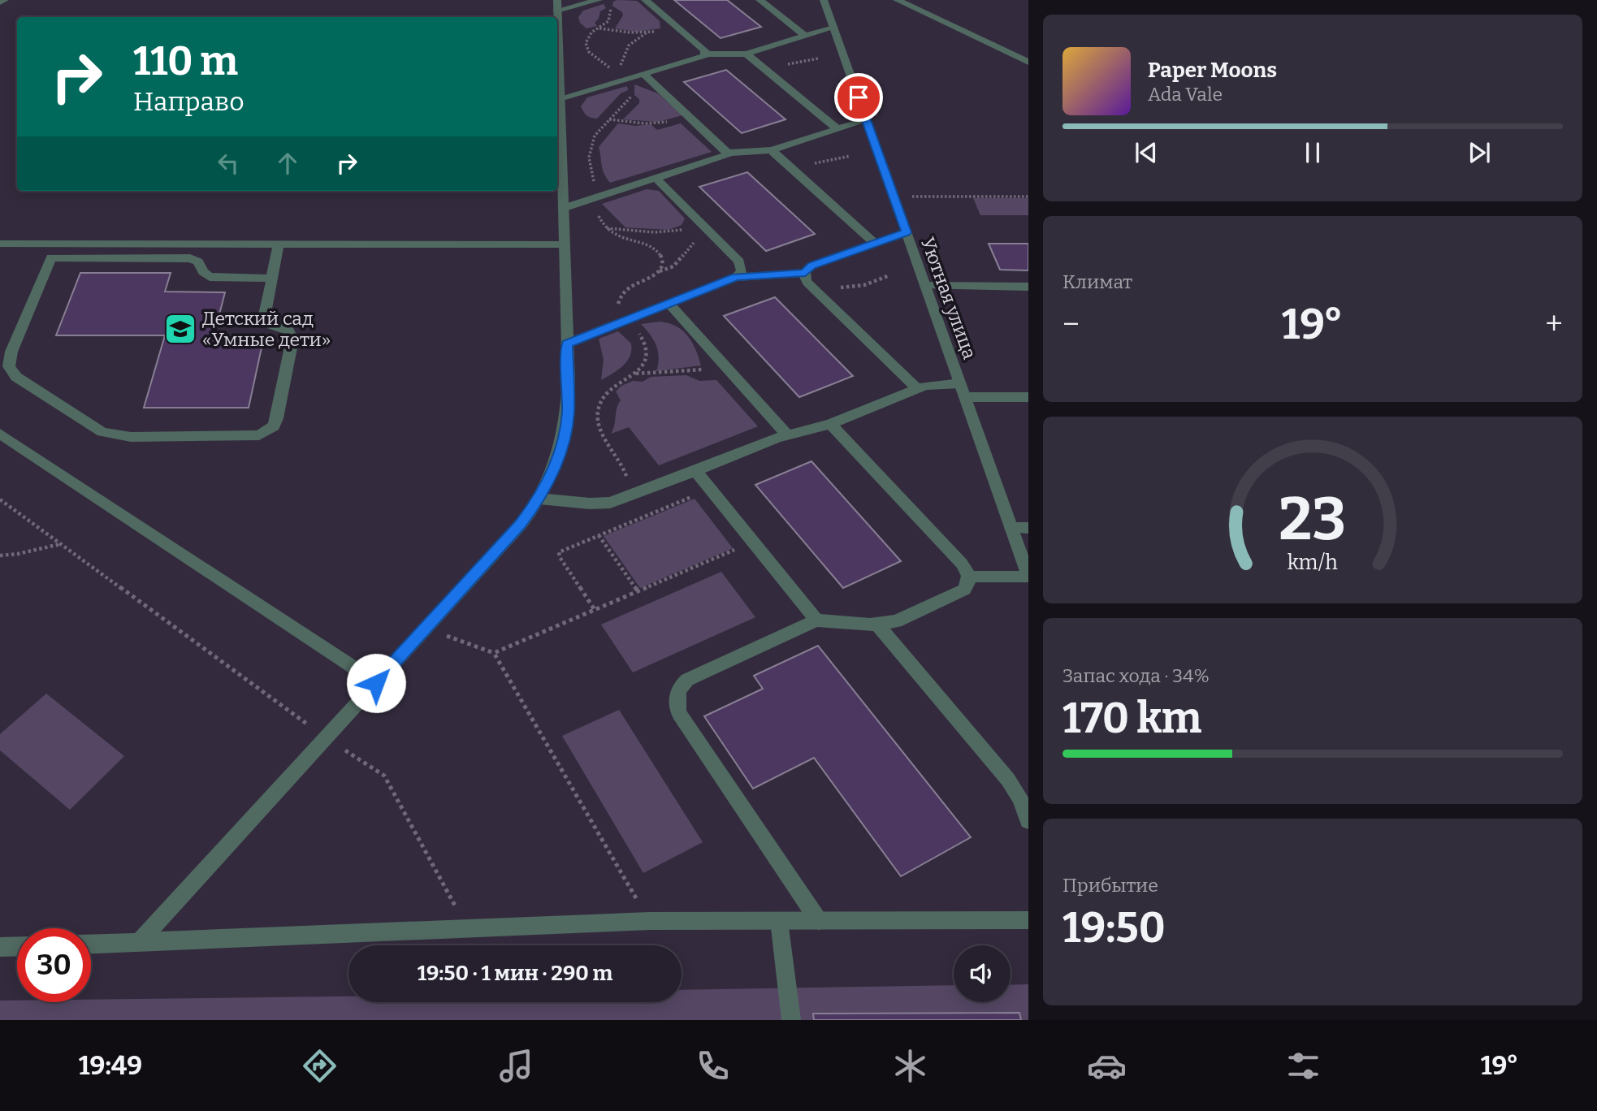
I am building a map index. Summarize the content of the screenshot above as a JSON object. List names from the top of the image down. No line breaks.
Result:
{"streets":{"street":["Уютная улица"]},"places":{"school or university":["Детский сад «Умные дети»"]},"page":{"turn":["110 m","Направо"],"song":["Paper Moons","Ada Vale"],"tile":["Климат",["Запас хода · 34%","170 km"],["Прибытие","19:50"]],"heat":["−","19°","+"],"limit":"30","trip":"19:50 · 1 мин · 290 m","tabs":["19:49","19°"],"gauge":["23","km/h"]}}
